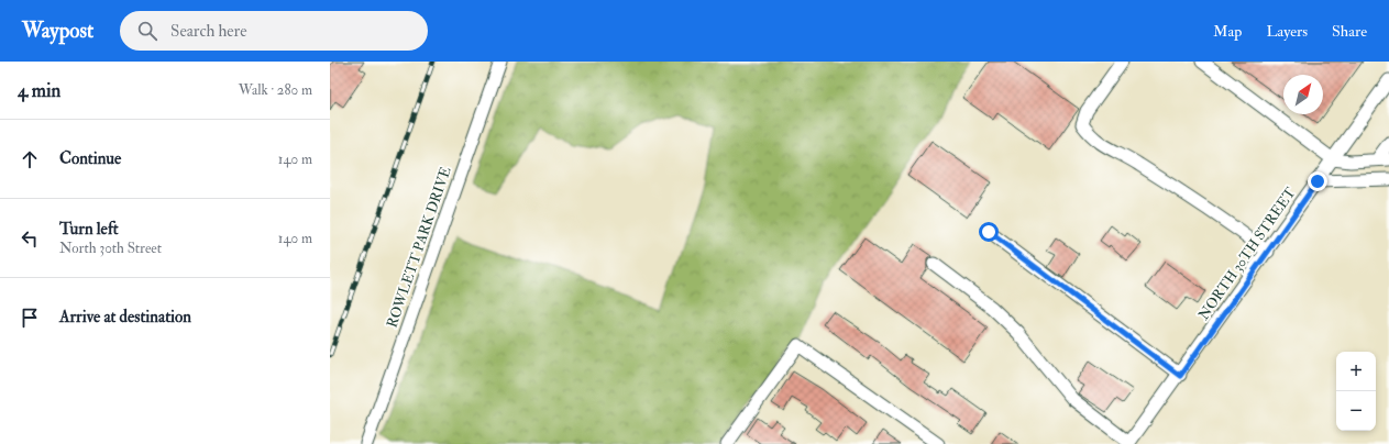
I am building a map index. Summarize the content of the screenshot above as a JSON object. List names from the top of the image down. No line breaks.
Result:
{"streets":{"street":["ROWLETT PARK DRIVE","NORTH 30TH STREET"]},"north":"top right","page":{"header":"Waypost","search":"Search here","nav":["Map","Layers","Share"],"heading":["4 min","Walk · 280 m"],"list":[["Continue","140 m"],["Turn left","North 30th Street","140 m"],"Arrive at destination"],"map_buttons":["+","−"]}}
